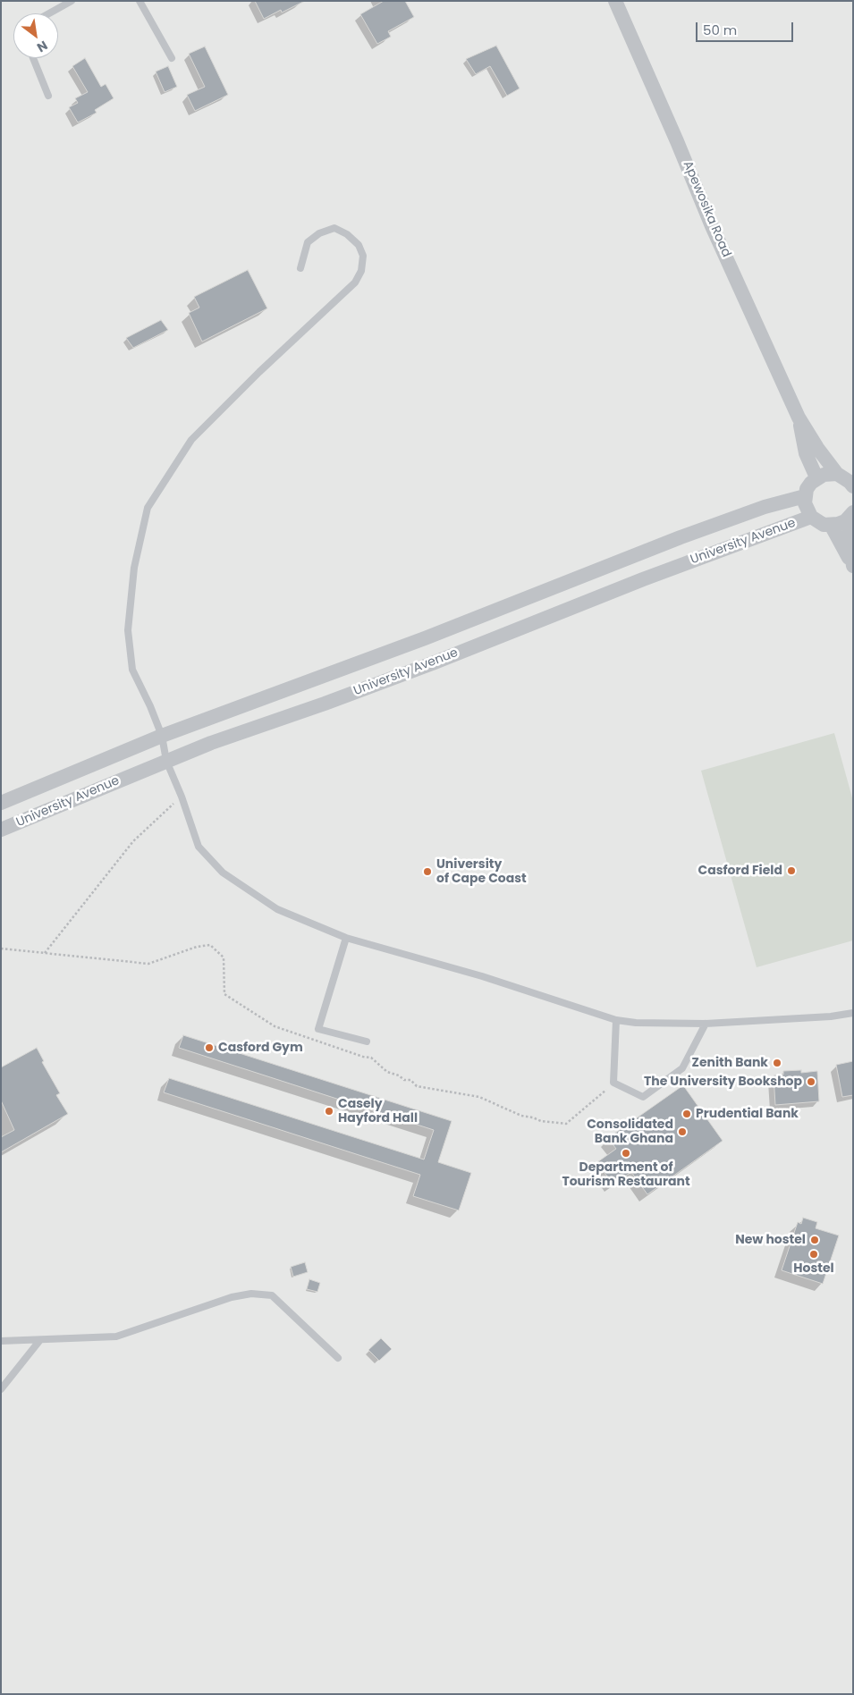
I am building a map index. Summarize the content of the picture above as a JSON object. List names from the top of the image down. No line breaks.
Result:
{"streets":{"street":["Apewosika Road","University Avenue"]},"places":["Casford Field","University of Cape Coast","Casford Gym","Zenith Bank","The University Bookshop","Casely Hayford Hall","Prudential Bank","Consolidated Bank Ghana","Department of Tourism Restaurant","New hostel","Hostel"],"scale_bar":"50 m","north":"bottom right"}
